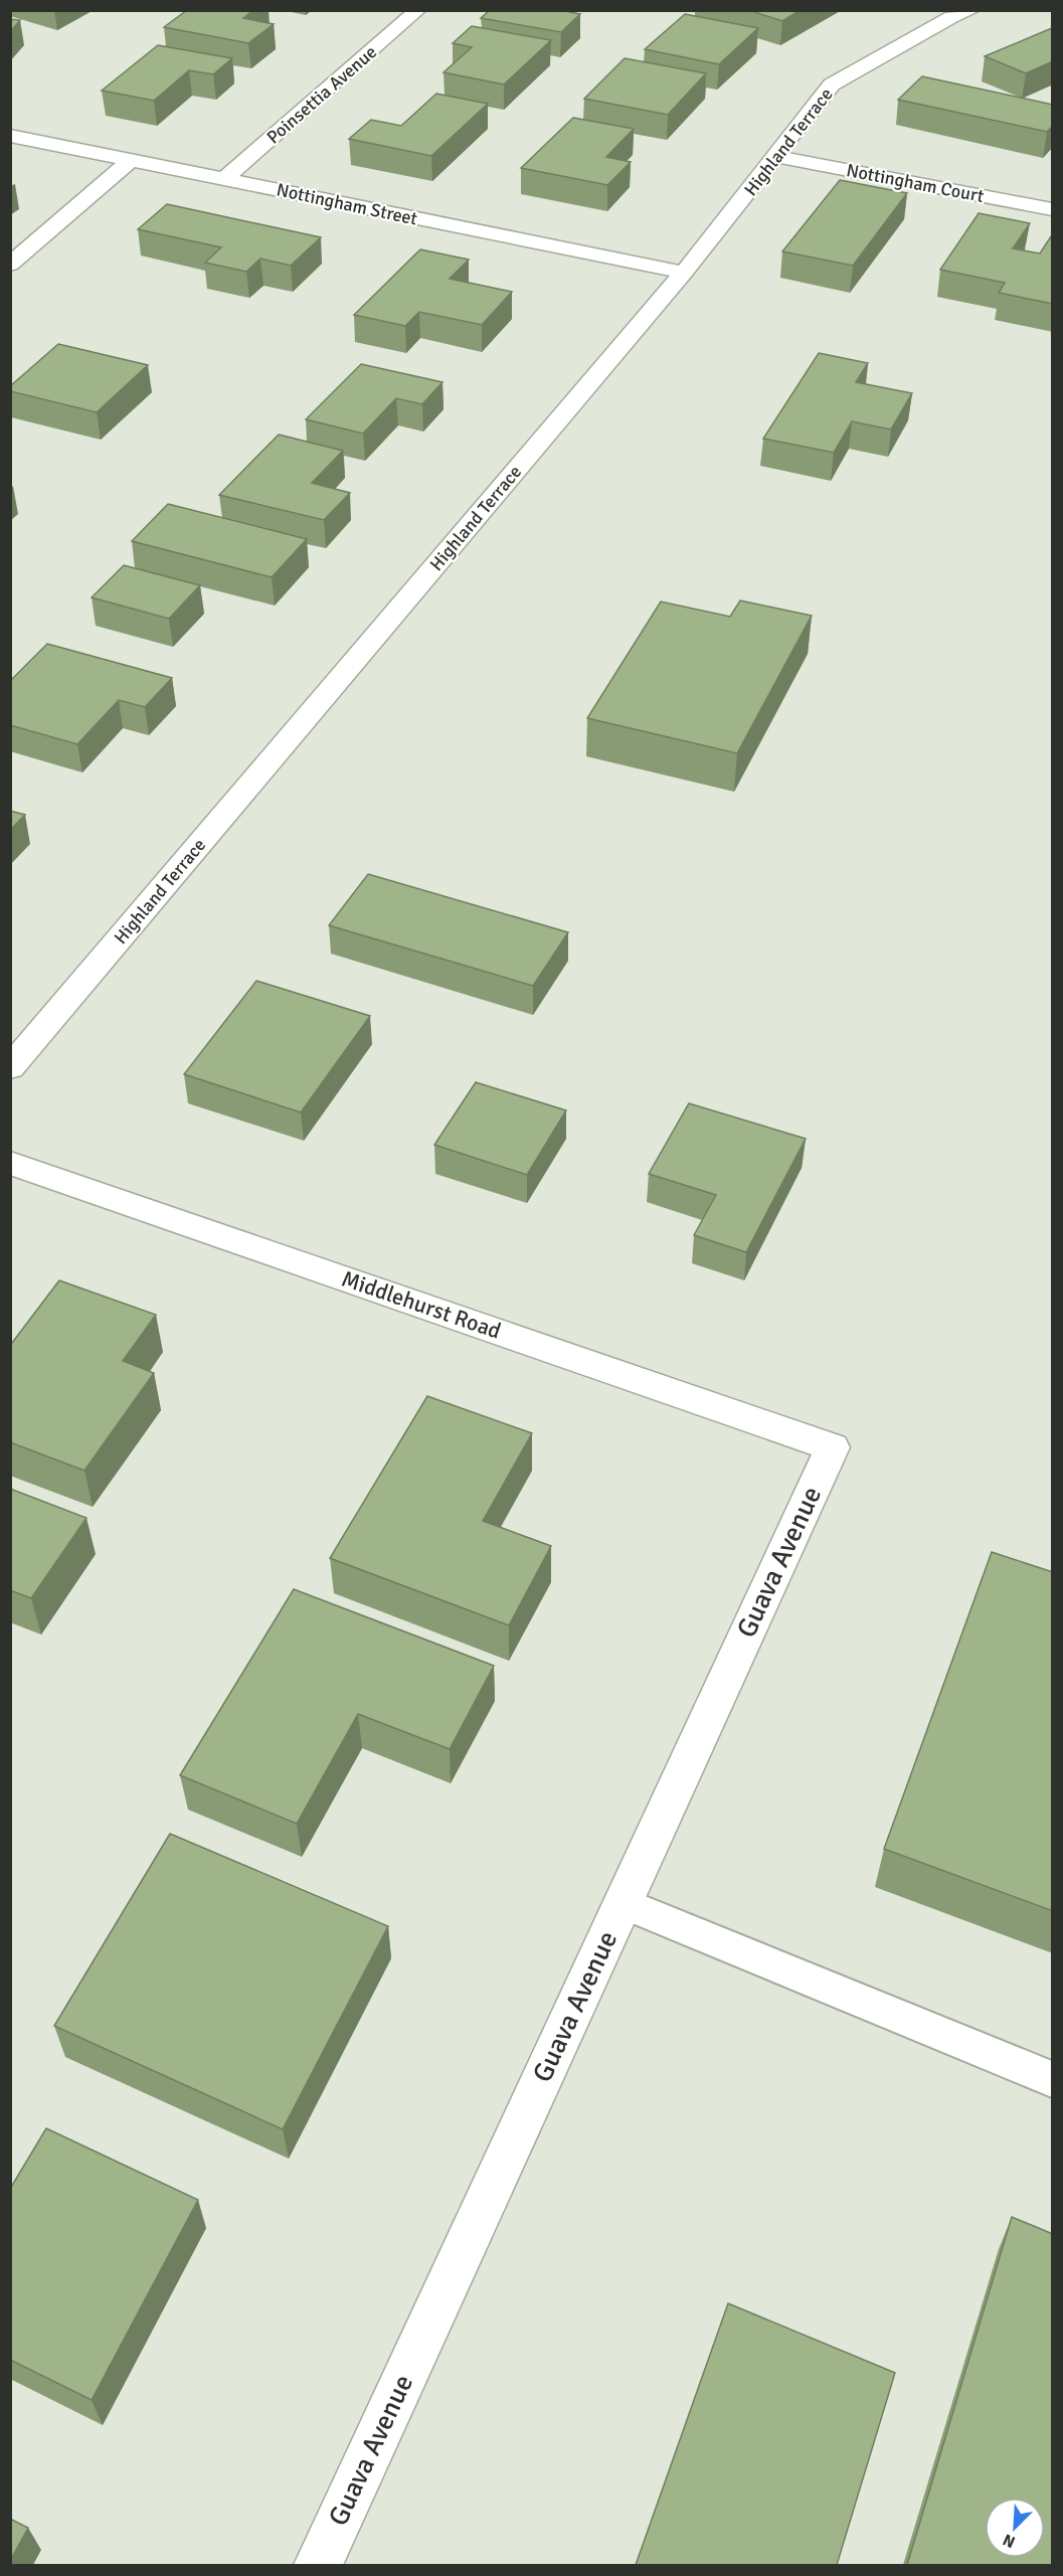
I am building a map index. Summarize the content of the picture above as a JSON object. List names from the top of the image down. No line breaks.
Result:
{"streets":{"street":["Poinsettia Avenue","Highland Terrace","Nottingham Court","Nottingham Street","Middlehurst Road","Guava Avenue"]},"crossings":[["Poinsettia Avenue","Nottingham Street"],["Highland Terrace","Nottingham Court"],["Highland Terrace","Nottingham Street"],["Middlehurst Road","Guava Avenue"]],"north":"bottom left"}
